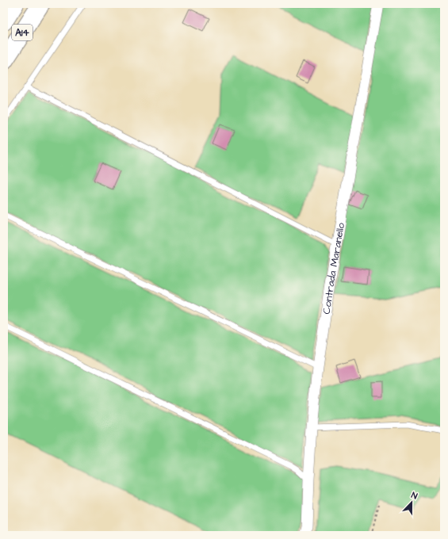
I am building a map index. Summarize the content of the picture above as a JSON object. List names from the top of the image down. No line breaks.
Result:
{"streets":{"highway":["A14"],"street":["Contrada Maranello"]},"north":"top"}
